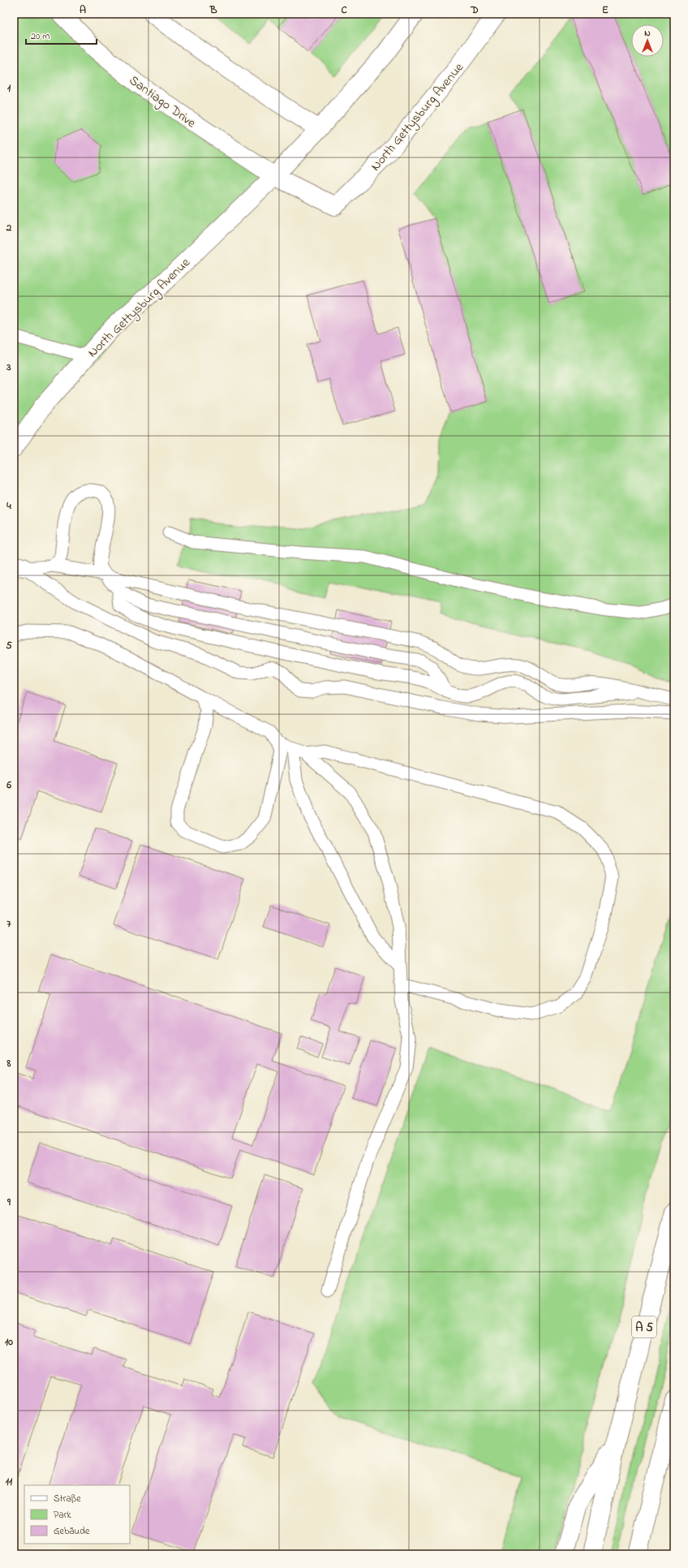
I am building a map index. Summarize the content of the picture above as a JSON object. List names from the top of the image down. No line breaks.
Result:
{"streets":{"main road":["Santiago Drive","North Gettysburg Avenue","A 5"]},"crossings":[["Santiago Drive","North Gettysburg Avenue"]],"legend":["Straße","Park","Gebäude"],"scale_bar":"20 m","north":"top","grid":{"columns":["A","B","C","D","E"],"rows":["1","2","3","4","5","6","7","8","9","10","11"]}}
